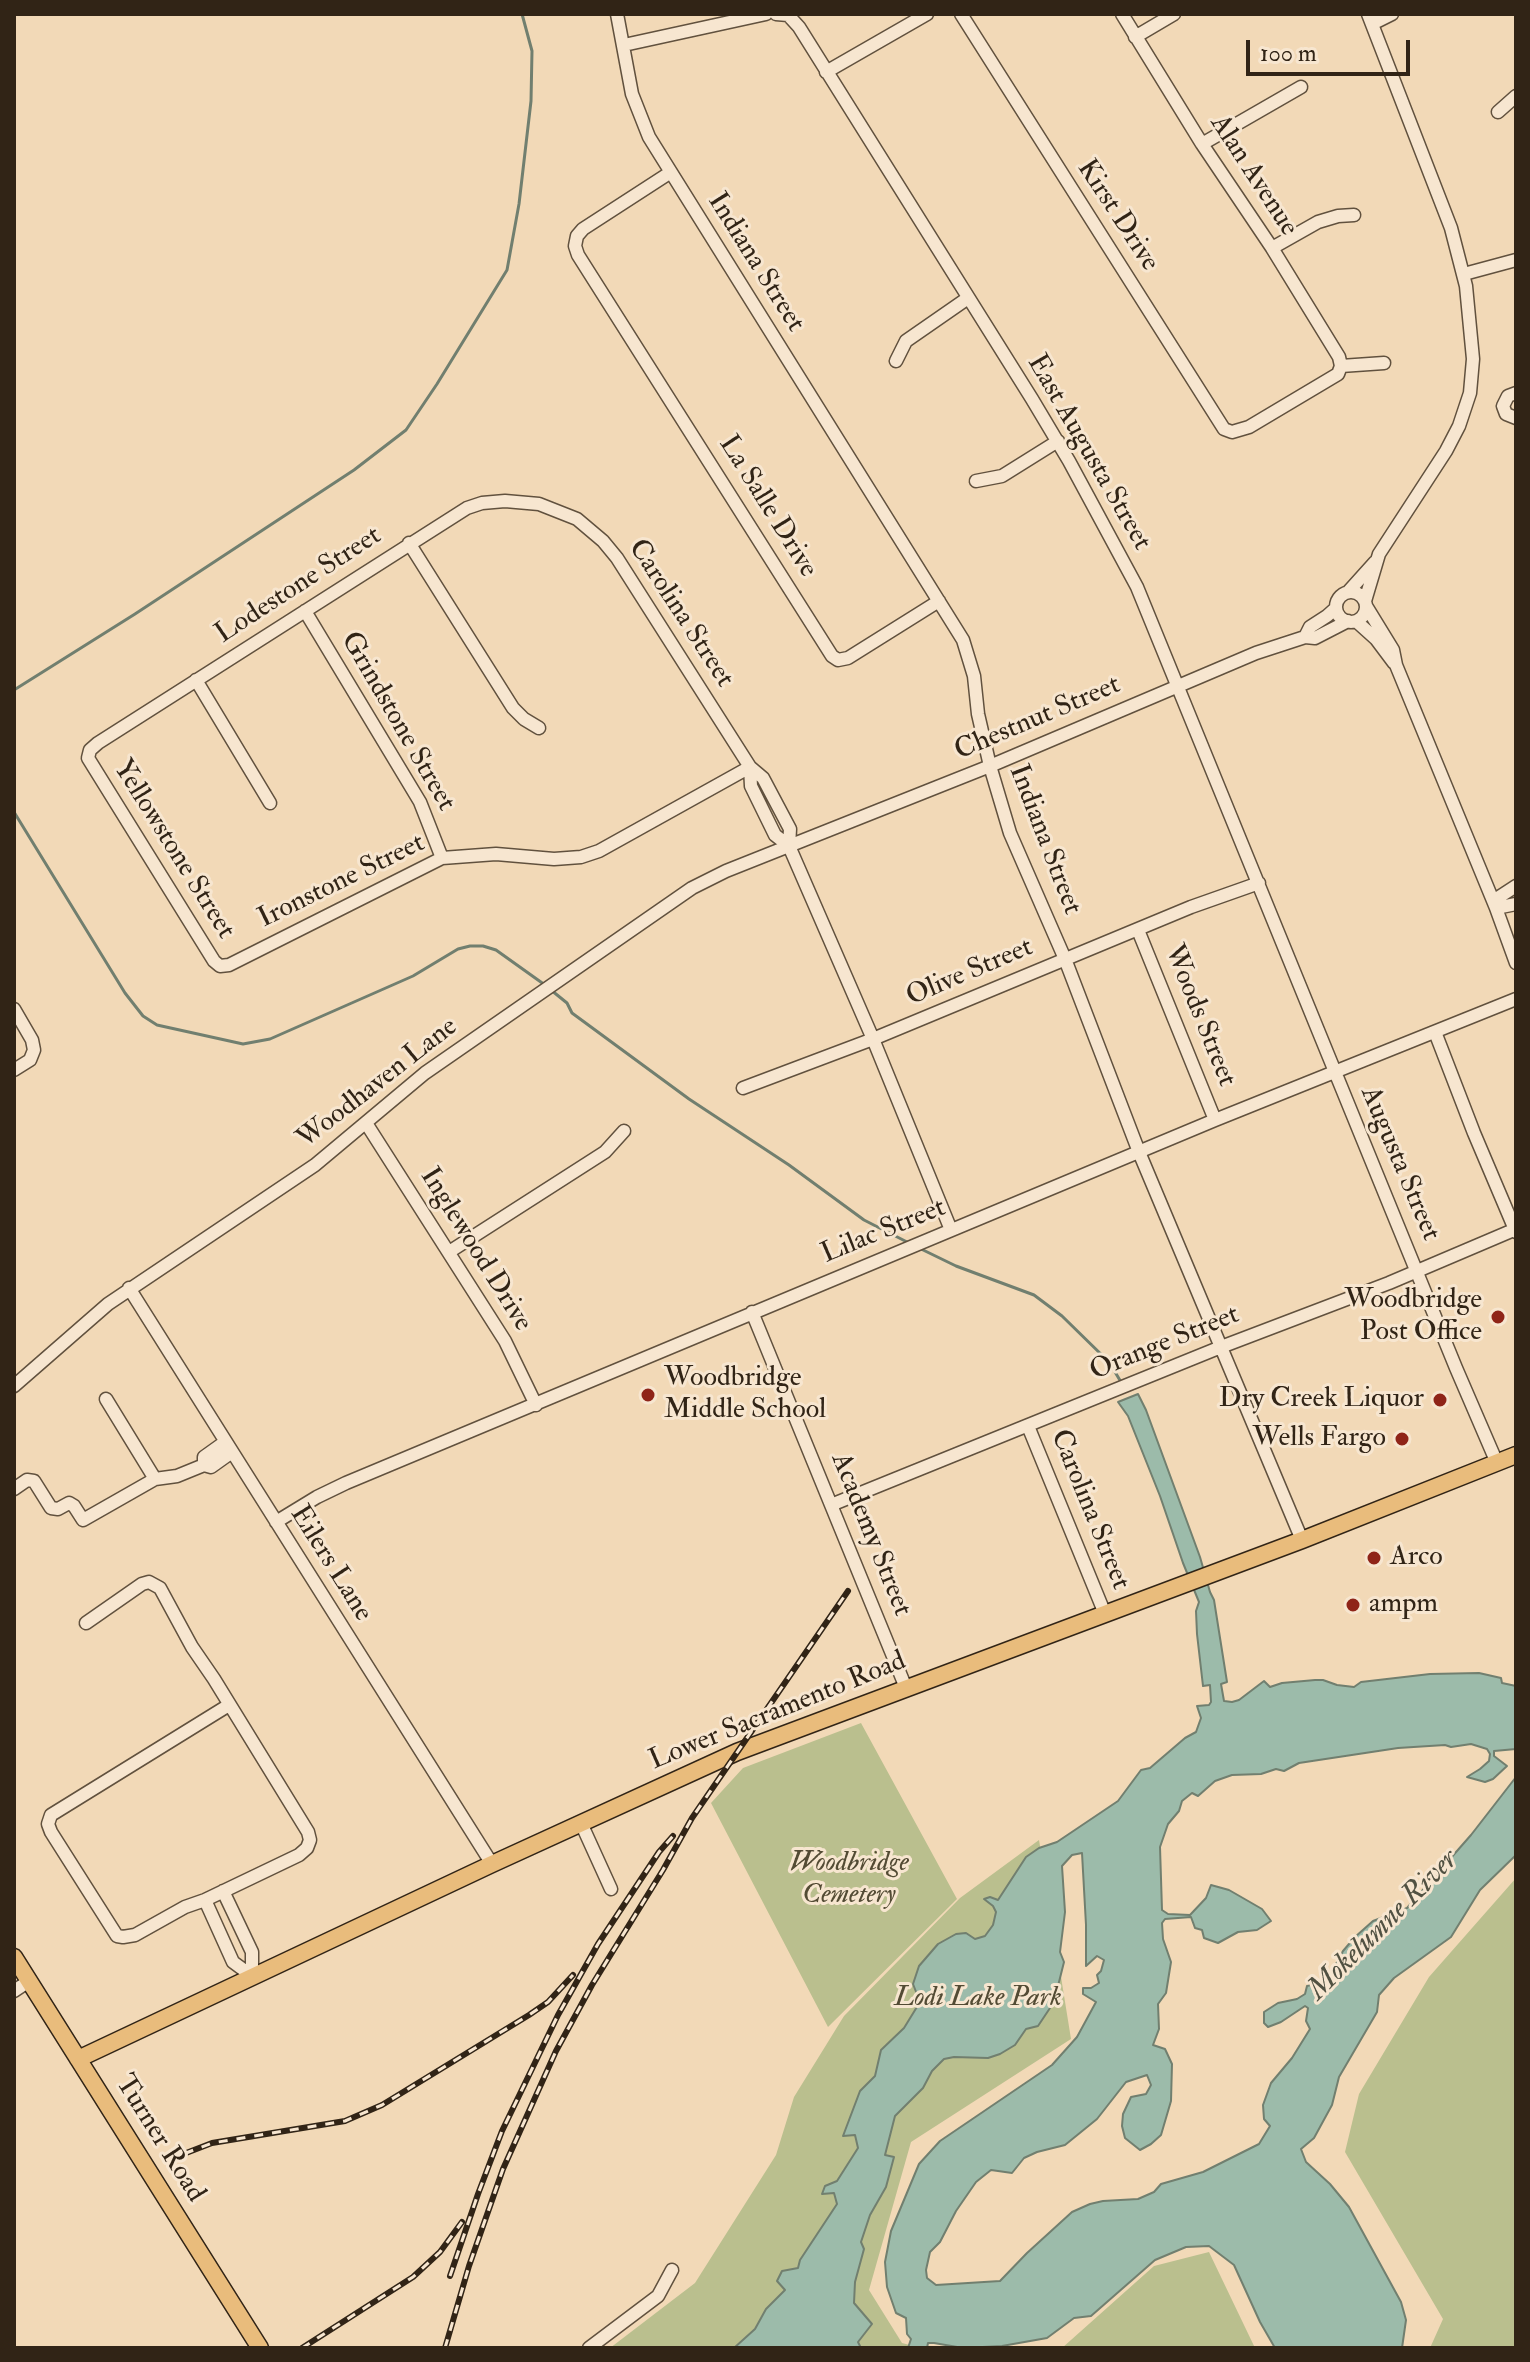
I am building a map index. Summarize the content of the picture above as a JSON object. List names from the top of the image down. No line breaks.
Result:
{"streets":{"main road":["Lower Sacramento Road","Turner Road"],"street":["Alan Avenue","Kirst Drive","Indiana Street","East Augusta Street","La Salle Drive","Lodestone Street","Carolina Street","Chestnut Street","Grindstone Street","Yellowstone Street","Ironstone Street","Olive Street","Woods Street","Woodhaven Lane","Augusta Street","Lilac Street","Inglewood Drive","Orange Street","Academy Street","Eilers Lane"]},"crossings":[["Alan Avenue","Kirst Drive"],["Indiana Street","La Salle Drive"],["Indiana Street","Chestnut Street"],["Indiana Street","Olive Street"],["Indiana Street","Lilac Street"],["Indiana Street","Orange Street"],["Indiana Street","Lower Sacramento Road"],["East Augusta Street","Chestnut Street"],["East Augusta Street","Olive Street"],["East Augusta Street","Augusta Street"],["Lodestone Street","Carolina Street"],["Lodestone Street","Grindstone Street"],["Lodestone Street","Yellowstone Street"],["Carolina Street","Chestnut Street"],["Carolina Street","Ironstone Street"],["Carolina Street","Olive Street"],["Carolina Street","Woodhaven Lane"],["Carolina Street","Lilac Street"],["Carolina Street","Orange Street"],["Carolina Street","Lower Sacramento Road"],["Chestnut Street","Woodhaven Lane"],["Grindstone Street","Ironstone Street"],["Yellowstone Street","Ironstone Street"],["Olive Street","Woods Street"],["Olive Street","Augusta Street"],["Woods Street","Lilac Street"],["Woodhaven Lane","Inglewood Drive"],["Woodhaven Lane","Eilers Lane"],["Augusta Street","Lilac Street"],["Augusta Street","Orange Street"],["Augusta Street","Lower Sacramento Road"],["Lilac Street","Inglewood Drive"],["Lilac Street","Academy Street"],["Lilac Street","Eilers Lane"],["Orange Street","Academy Street"],["Academy Street","Lower Sacramento Road"],["Eilers Lane","Lower Sacramento Road"],["Lower Sacramento Road","Turner Road"]],"water":["Mokelumne River"],"parks":["Woodbridge Cemetery","Lodi Lake Park"],"places":["Woodbridge Post Office","Woodbridge Middle School","Dry Creek Liquor","Wells Fargo","Arco","ampm"],"scale_bar":"100 m"}
